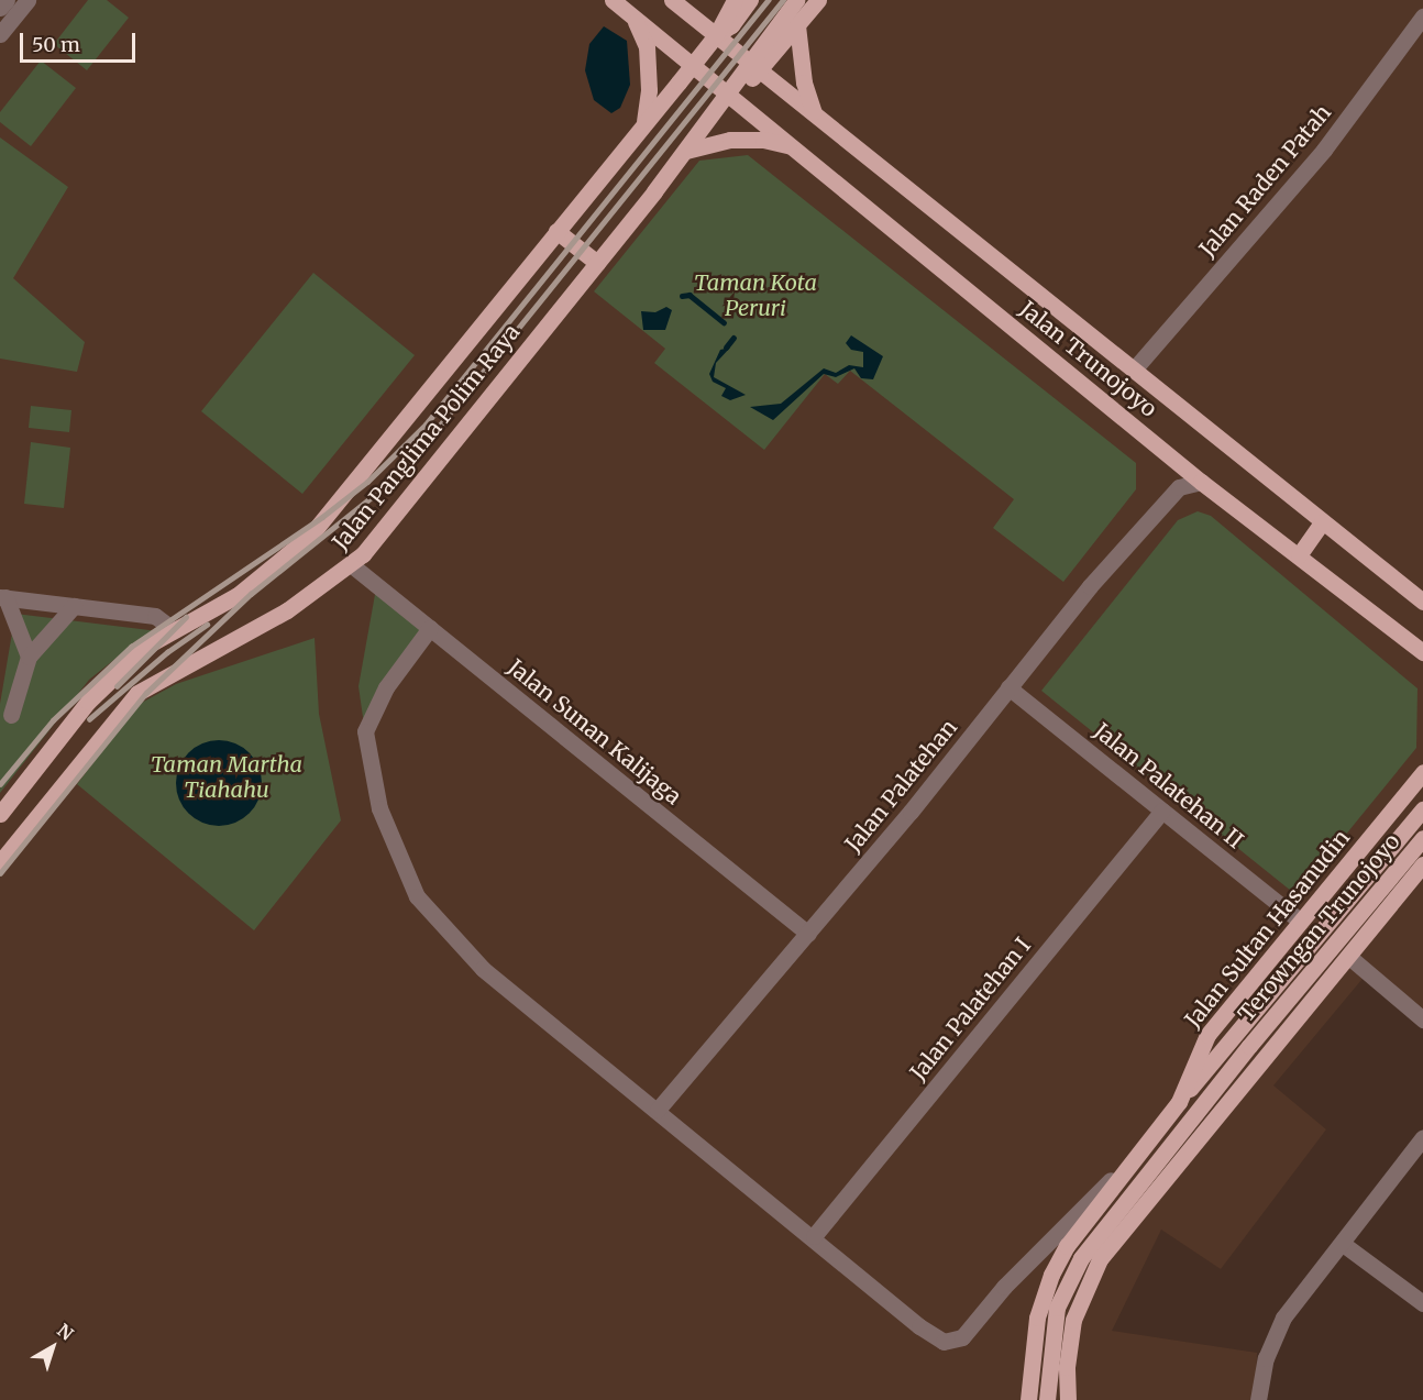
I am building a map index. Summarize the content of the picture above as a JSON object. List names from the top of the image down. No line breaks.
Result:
{"streets":{"main road":["Jalan Trunojoyo","Jalan Panglima Polim Raya","Terowngan Trunojoyo","Jalan Sultan Hasanudin"],"street":["Jalan Raden Patah","Jalan Sunan Kalijaga","Jalan Palatehan","Jalan Palatehan II","Jalan Palatehan I"]},"crossings":[["Jalan Raden Patah","Jalan Trunojoyo"],["Jalan Trunojoyo","Jalan Panglima Polim Raya"],["Jalan Panglima Polim Raya","Jalan Sunan Kalijaga"],["Jalan Sunan Kalijaga","Jalan Palatehan"],["Jalan Palatehan","Jalan Palatehan II"],["Jalan Palatehan II","Jalan Sultan Hasanudin"],["Jalan Palatehan II","Jalan Palatehan I"],["Terowngan Trunojoyo","Jalan Sultan Hasanudin"]],"parks":["Taman Kota Peruri","Taman Martha Tiahahu"],"scale_bar":"50 m","north":"top right"}
